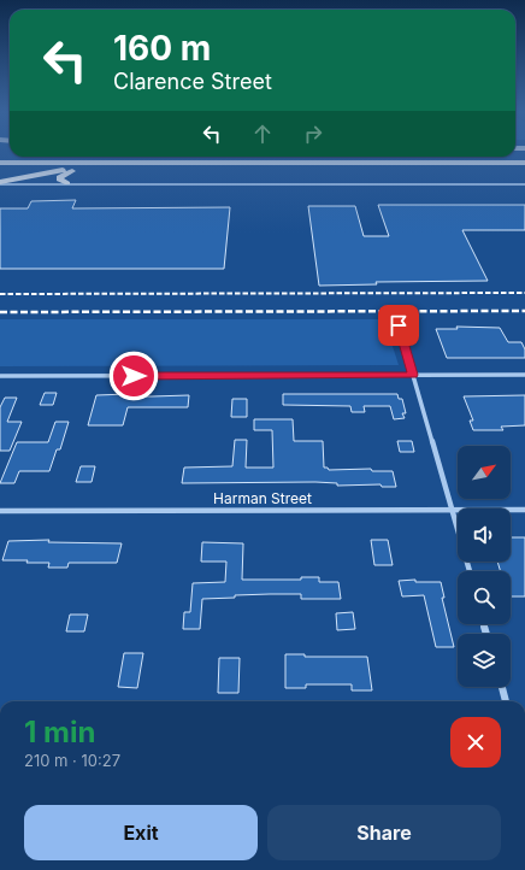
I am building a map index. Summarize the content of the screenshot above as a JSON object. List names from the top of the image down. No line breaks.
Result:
{"streets":{"street":["Harman Street"]},"north":"top right","page":{"turn":["160 m","Clarence Street"],"heading":["1 min","210 m · 10:27"],"buttons":["Exit","Share"]}}
